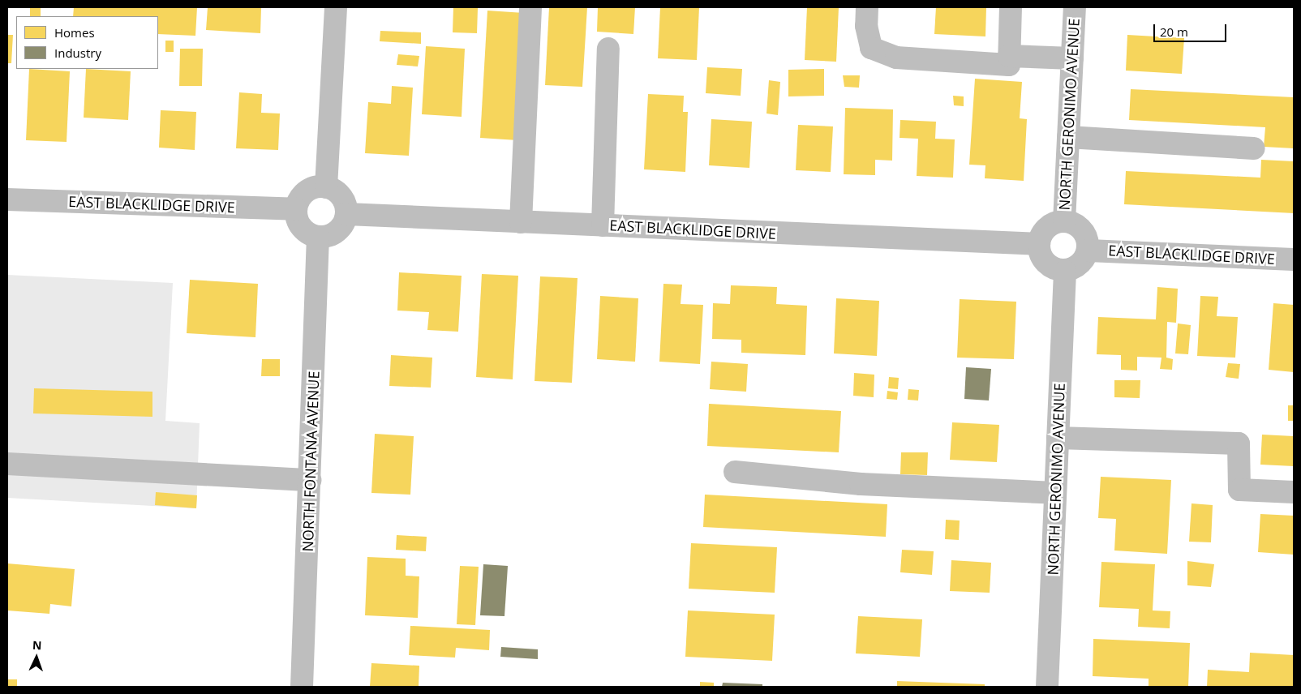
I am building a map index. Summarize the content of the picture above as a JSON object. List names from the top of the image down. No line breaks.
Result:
{"streets":{"street":["NORTH GERONIMO AVENUE","EAST BLACKLIDGE DRIVE","NORTH FONTANA AVENUE"]},"crossings":[["NORTH GERONIMO AVENUE","EAST BLACKLIDGE DRIVE"],["EAST BLACKLIDGE DRIVE","NORTH FONTANA AVENUE"]],"legend":["Homes","Industry"],"scale_bar":"20 m","north":"top"}
